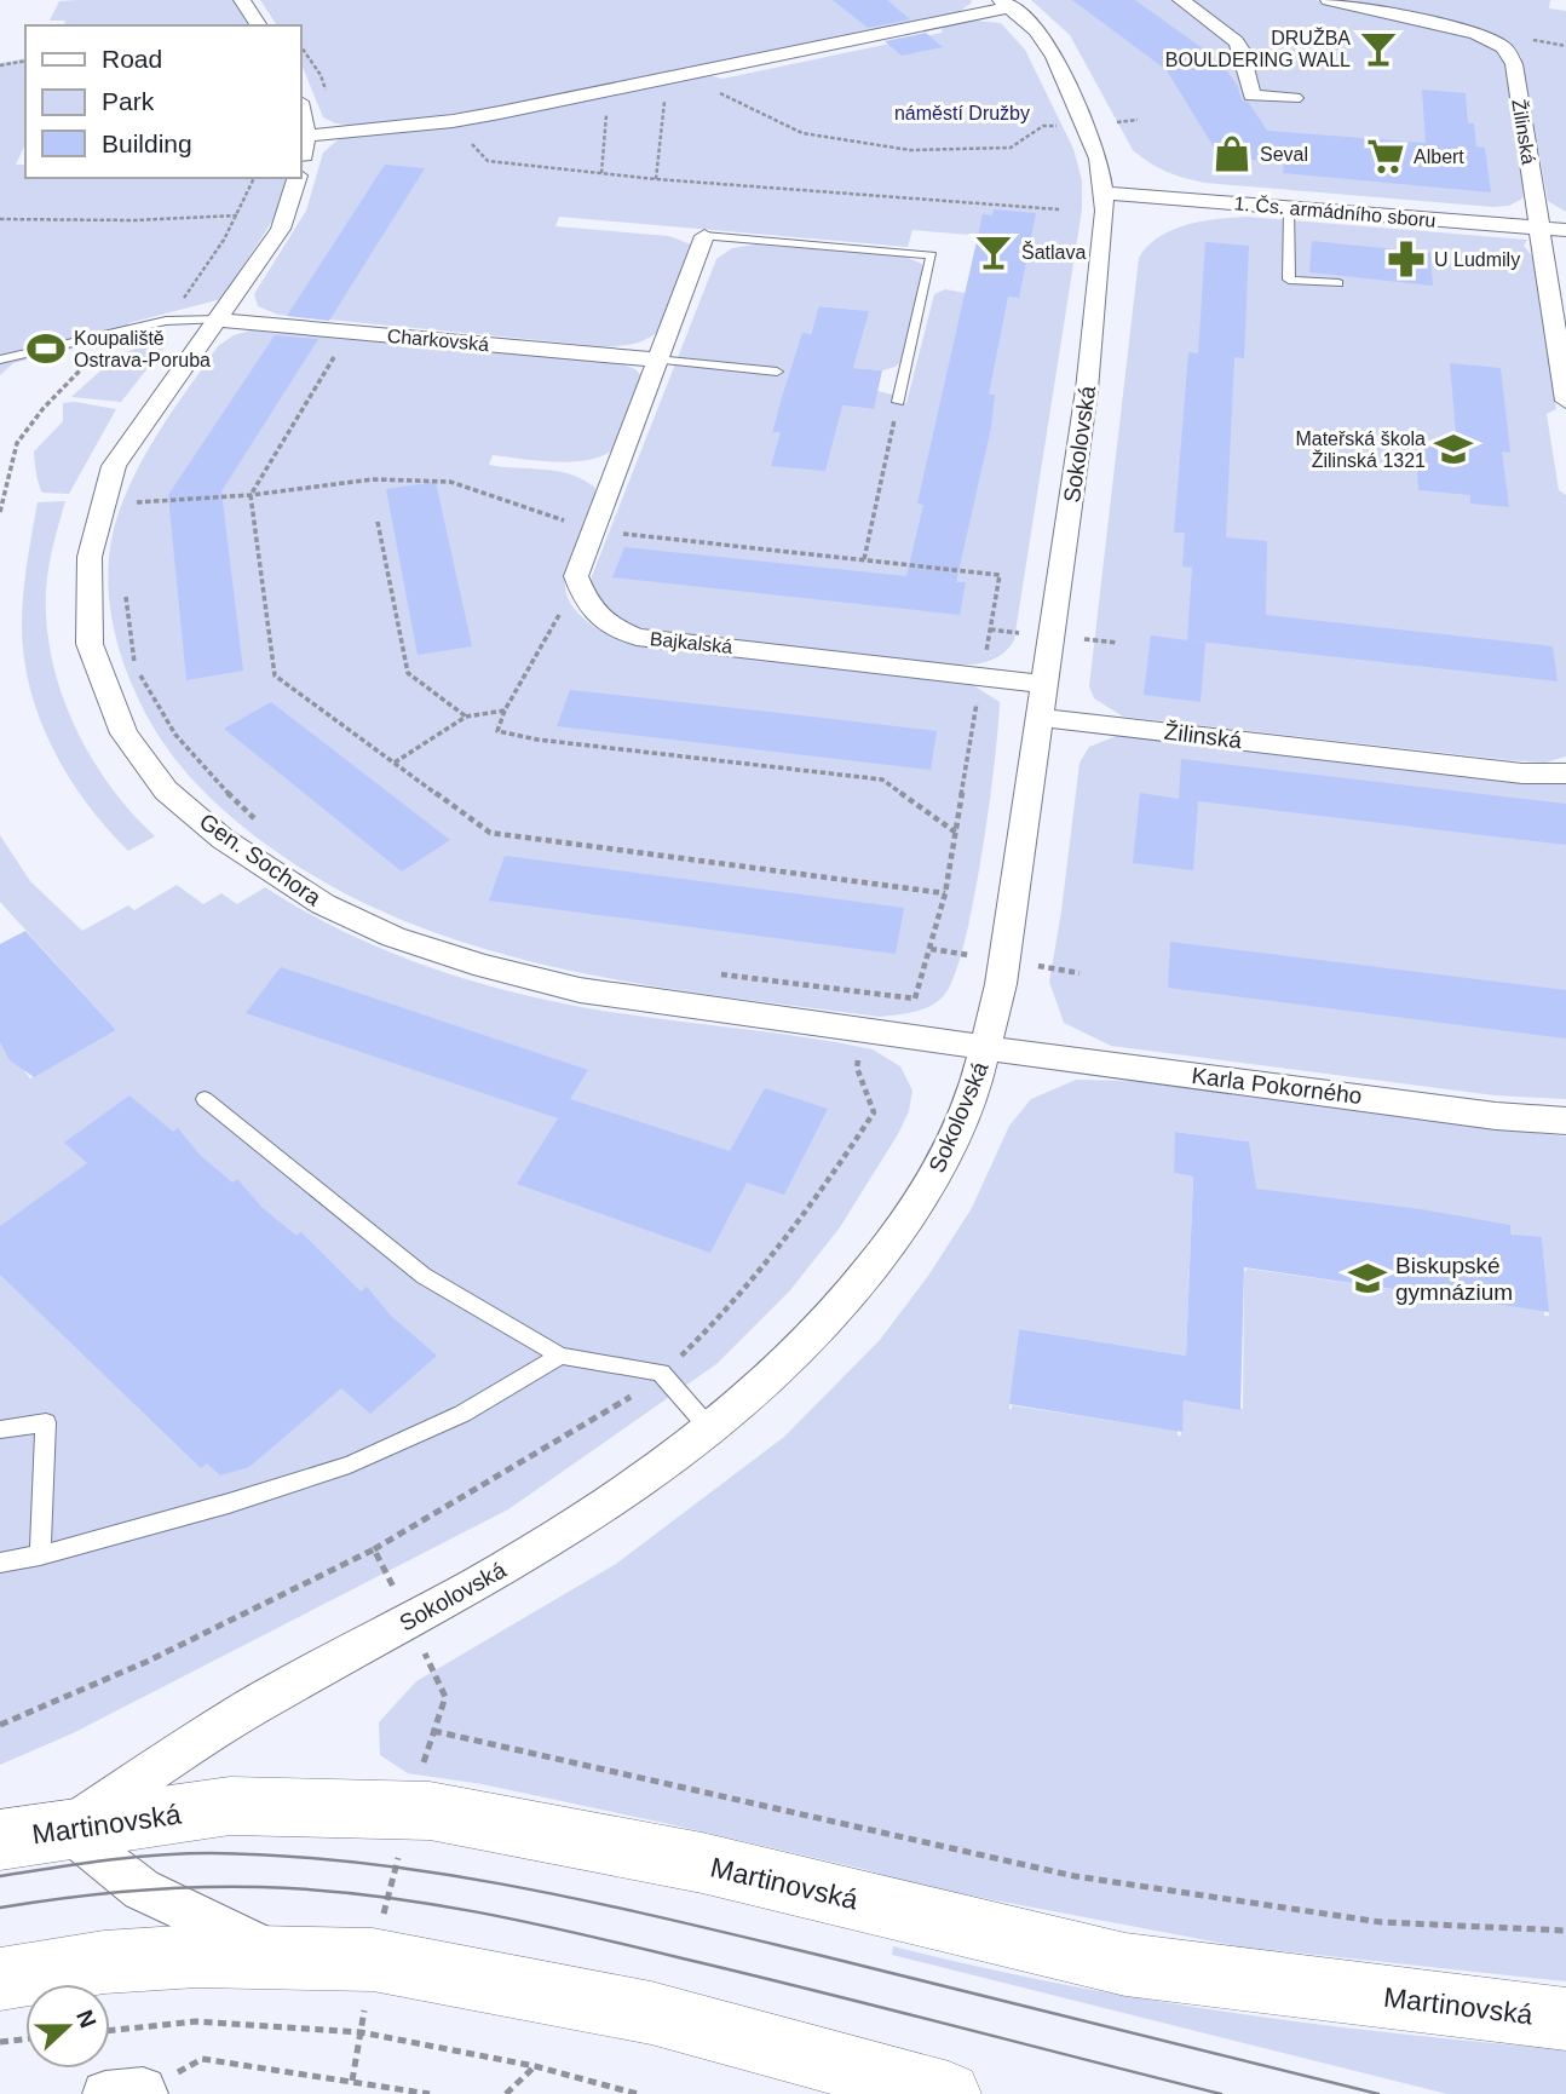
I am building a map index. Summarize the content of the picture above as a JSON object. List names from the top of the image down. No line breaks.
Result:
{"streets":{"street":["Žilinská","1. Čs. armádního sboru","Charkovská","Sokolovská","Bajkalská","Gen. Sochora","Karla Pokorného","Martinovská"]},"crossings":[["Žilinská","1. Čs. armádního sboru"],["Žilinská","Sokolovská"],["1. Čs. armádního sboru","Sokolovská"],["Charkovská","Gen. Sochora"],["Sokolovská","Bajkalská"],["Sokolovská","Gen. Sochora"],["Sokolovská","Karla Pokorného"],["Sokolovská","Martinovská"],["Gen. Sochora","Karla Pokorného"]],"parks":["náměstí Družby"],"places":{"bar":["DRUŽBA BOULDERING WALL","Šatlava"],"shop":["Seval"],"supermarket":["Albert"],"pharmacy":["U Ludmily"],"sports":["Koupaliště Ostrava-Poruba"],"school or university":["Mateřská škola Žilinská 1321","Biskupské gymnázium"]},"legend":["Road","Park","Building"],"north":"right"}
